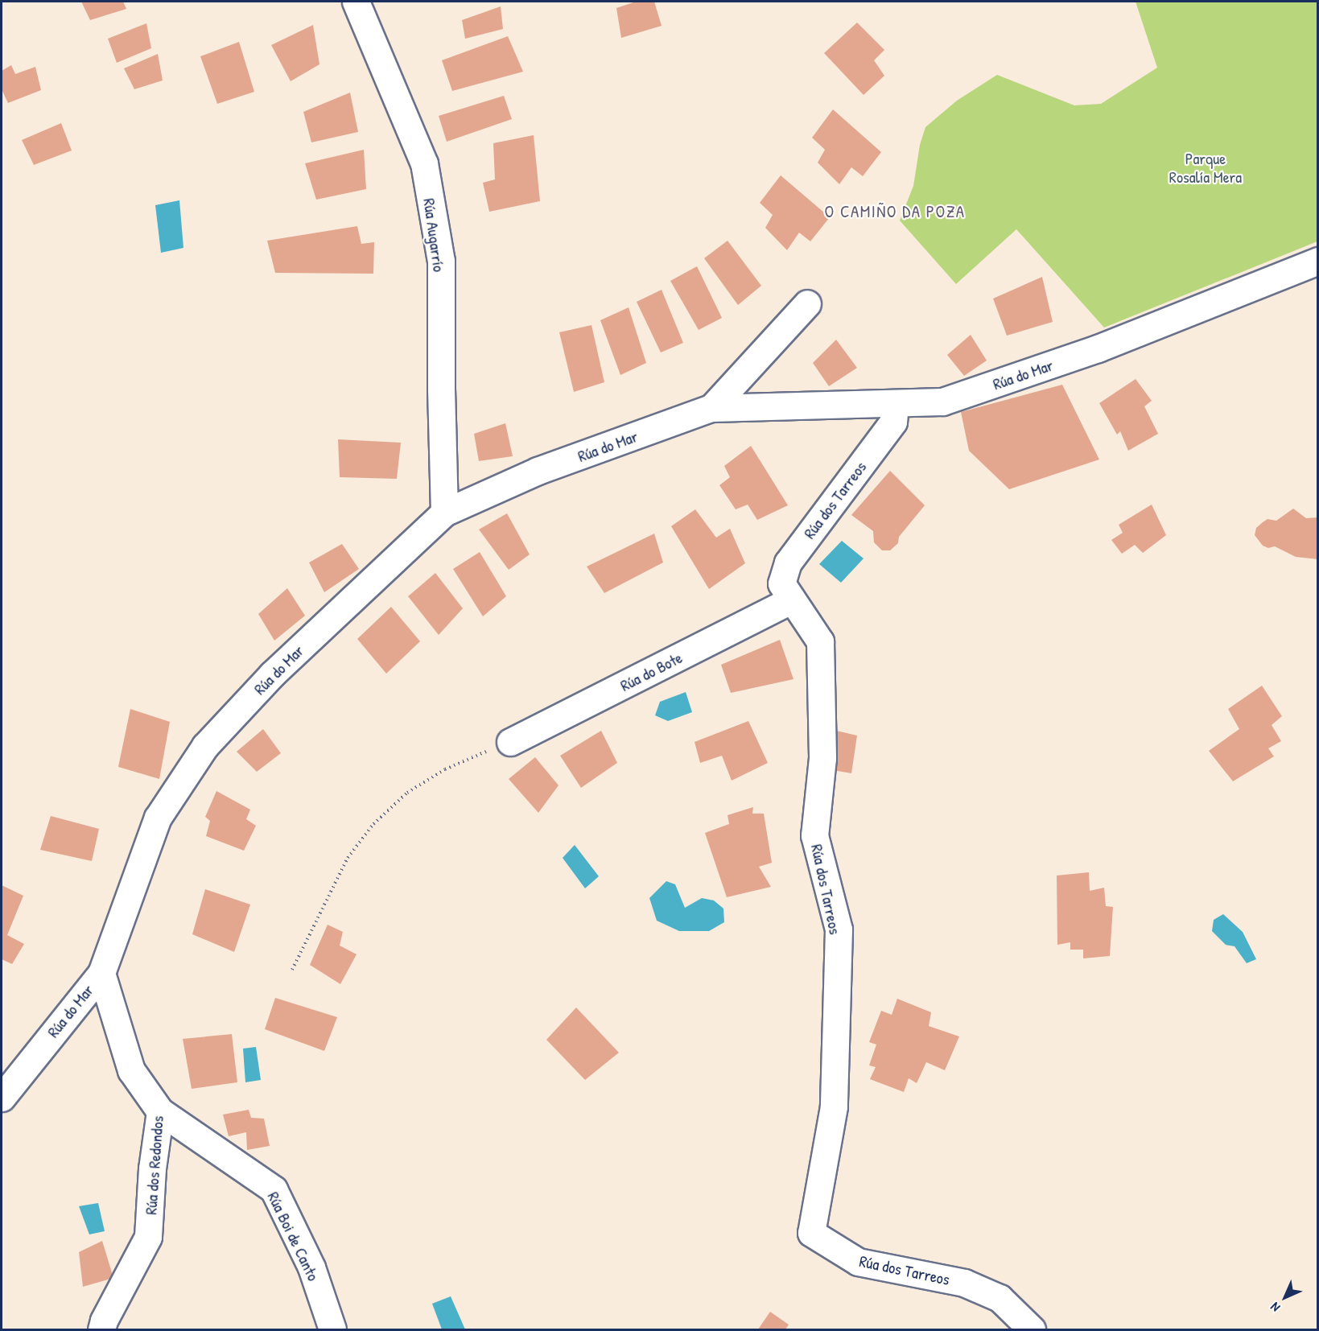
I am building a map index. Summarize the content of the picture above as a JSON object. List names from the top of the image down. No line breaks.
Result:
{"streets":{"street":["Rúa Augarrío","Rúa do Mar","Rúa dos Tarreos","Rúa do Bote","Rúa dos Redondos","Rúa Boi de Canto"]},"crossings":[["Rúa Augarrío","Rúa do Mar"],["Rúa do Mar","Rúa dos Tarreos"],["Rúa do Mar","Rúa dos Redondos"],["Rúa dos Tarreos","Rúa do Bote"],["Rúa dos Redondos","Rúa Boi de Canto"]],"districts":["O CAMIÑO DA POZA"],"parks":["Parque Rosalía Mera"],"north":"bottom left"}
